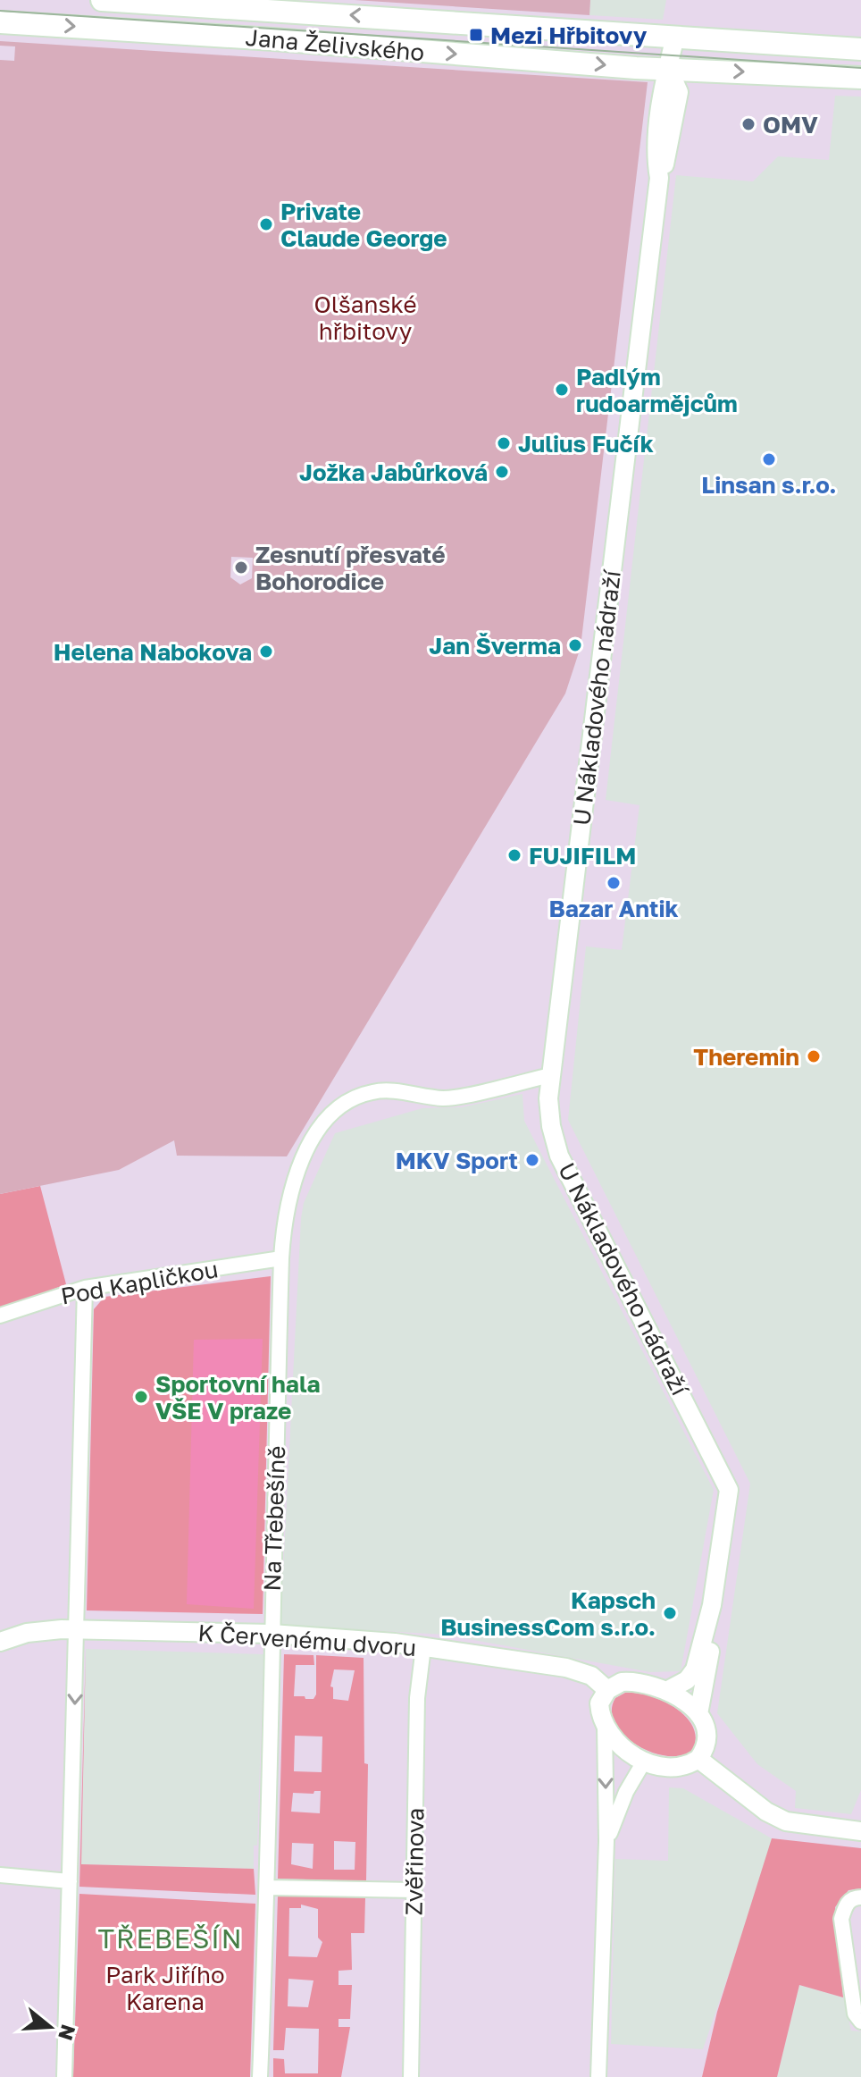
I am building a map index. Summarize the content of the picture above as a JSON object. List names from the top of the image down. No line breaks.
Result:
{"streets":{"main road":["Jana Želivského"],"street":["U Nákladového nádraží","Pod Kapličkou","Na Třebešíně","K Červenému dvoru","Zvěřinova"]},"crossings":[["Jana Želivského","U Nákladového nádraží"],["U Nákladového nádraží","Na Třebešíně"],["Pod Kapličkou","Na Třebešíně"],["Na Třebešíně","K Červenému dvoru"],["K Červenému dvoru","Zvěřinova"]],"districts":["TŘEBEŠÍN"],"parks":["Olšanské hřbitovy","Park Jiřího Karena"],"places":{"transit":["Mezi Hřbitovy"],"other":["OMV","Private Claude George","Padlým rudoarmějcům","Julius Fučík","Linsan s.r.o.","Jožka Jabůrková","Zesnutí přesvaté Bohorodice","Jan Šverma","Helena Nabokova","FUJIFILM","Bazar Antik","Theremin","MKV Sport","Sportovní hala VŠE V praze","Kapsch BusinessCom s.r.o."]},"north":"right"}
